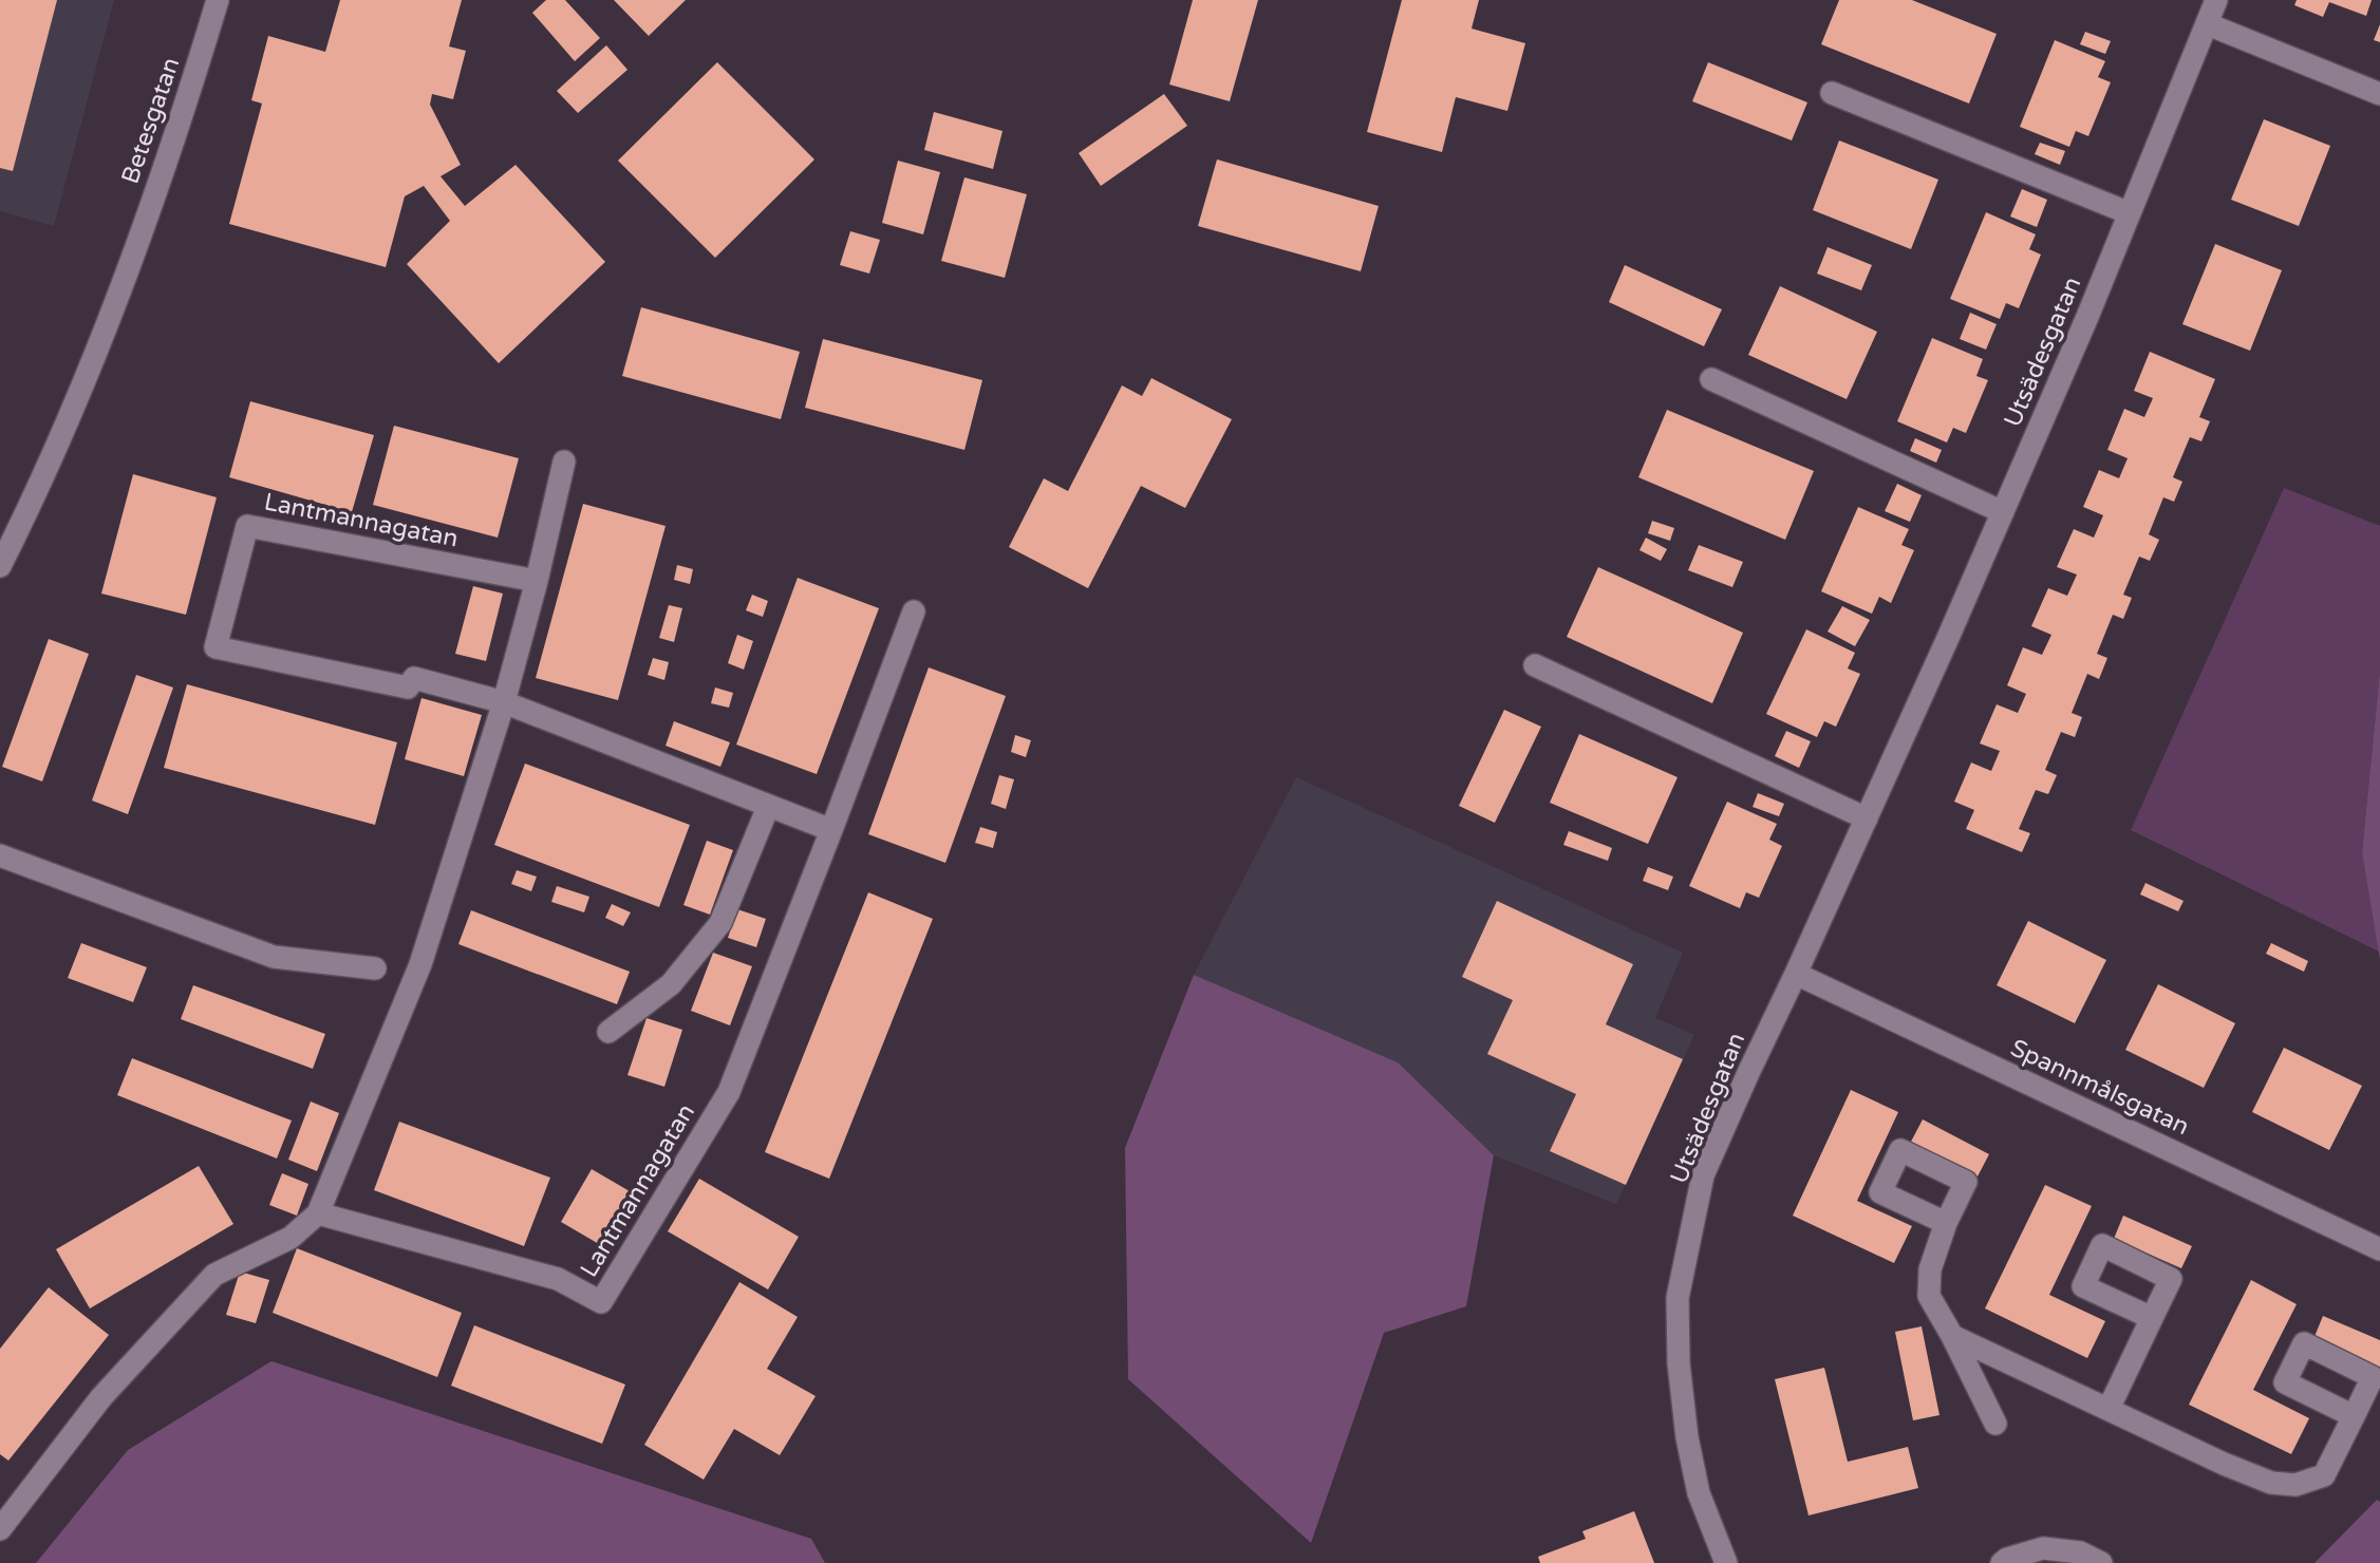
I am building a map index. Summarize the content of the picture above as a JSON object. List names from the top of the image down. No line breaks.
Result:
{"streets":{"street":["Betesgatan","Utsädesgatan","Lantmannagatan","Spannmålsgatan"]},"crossings":[["Utsädesgatan","Spannmålsgatan"]]}
